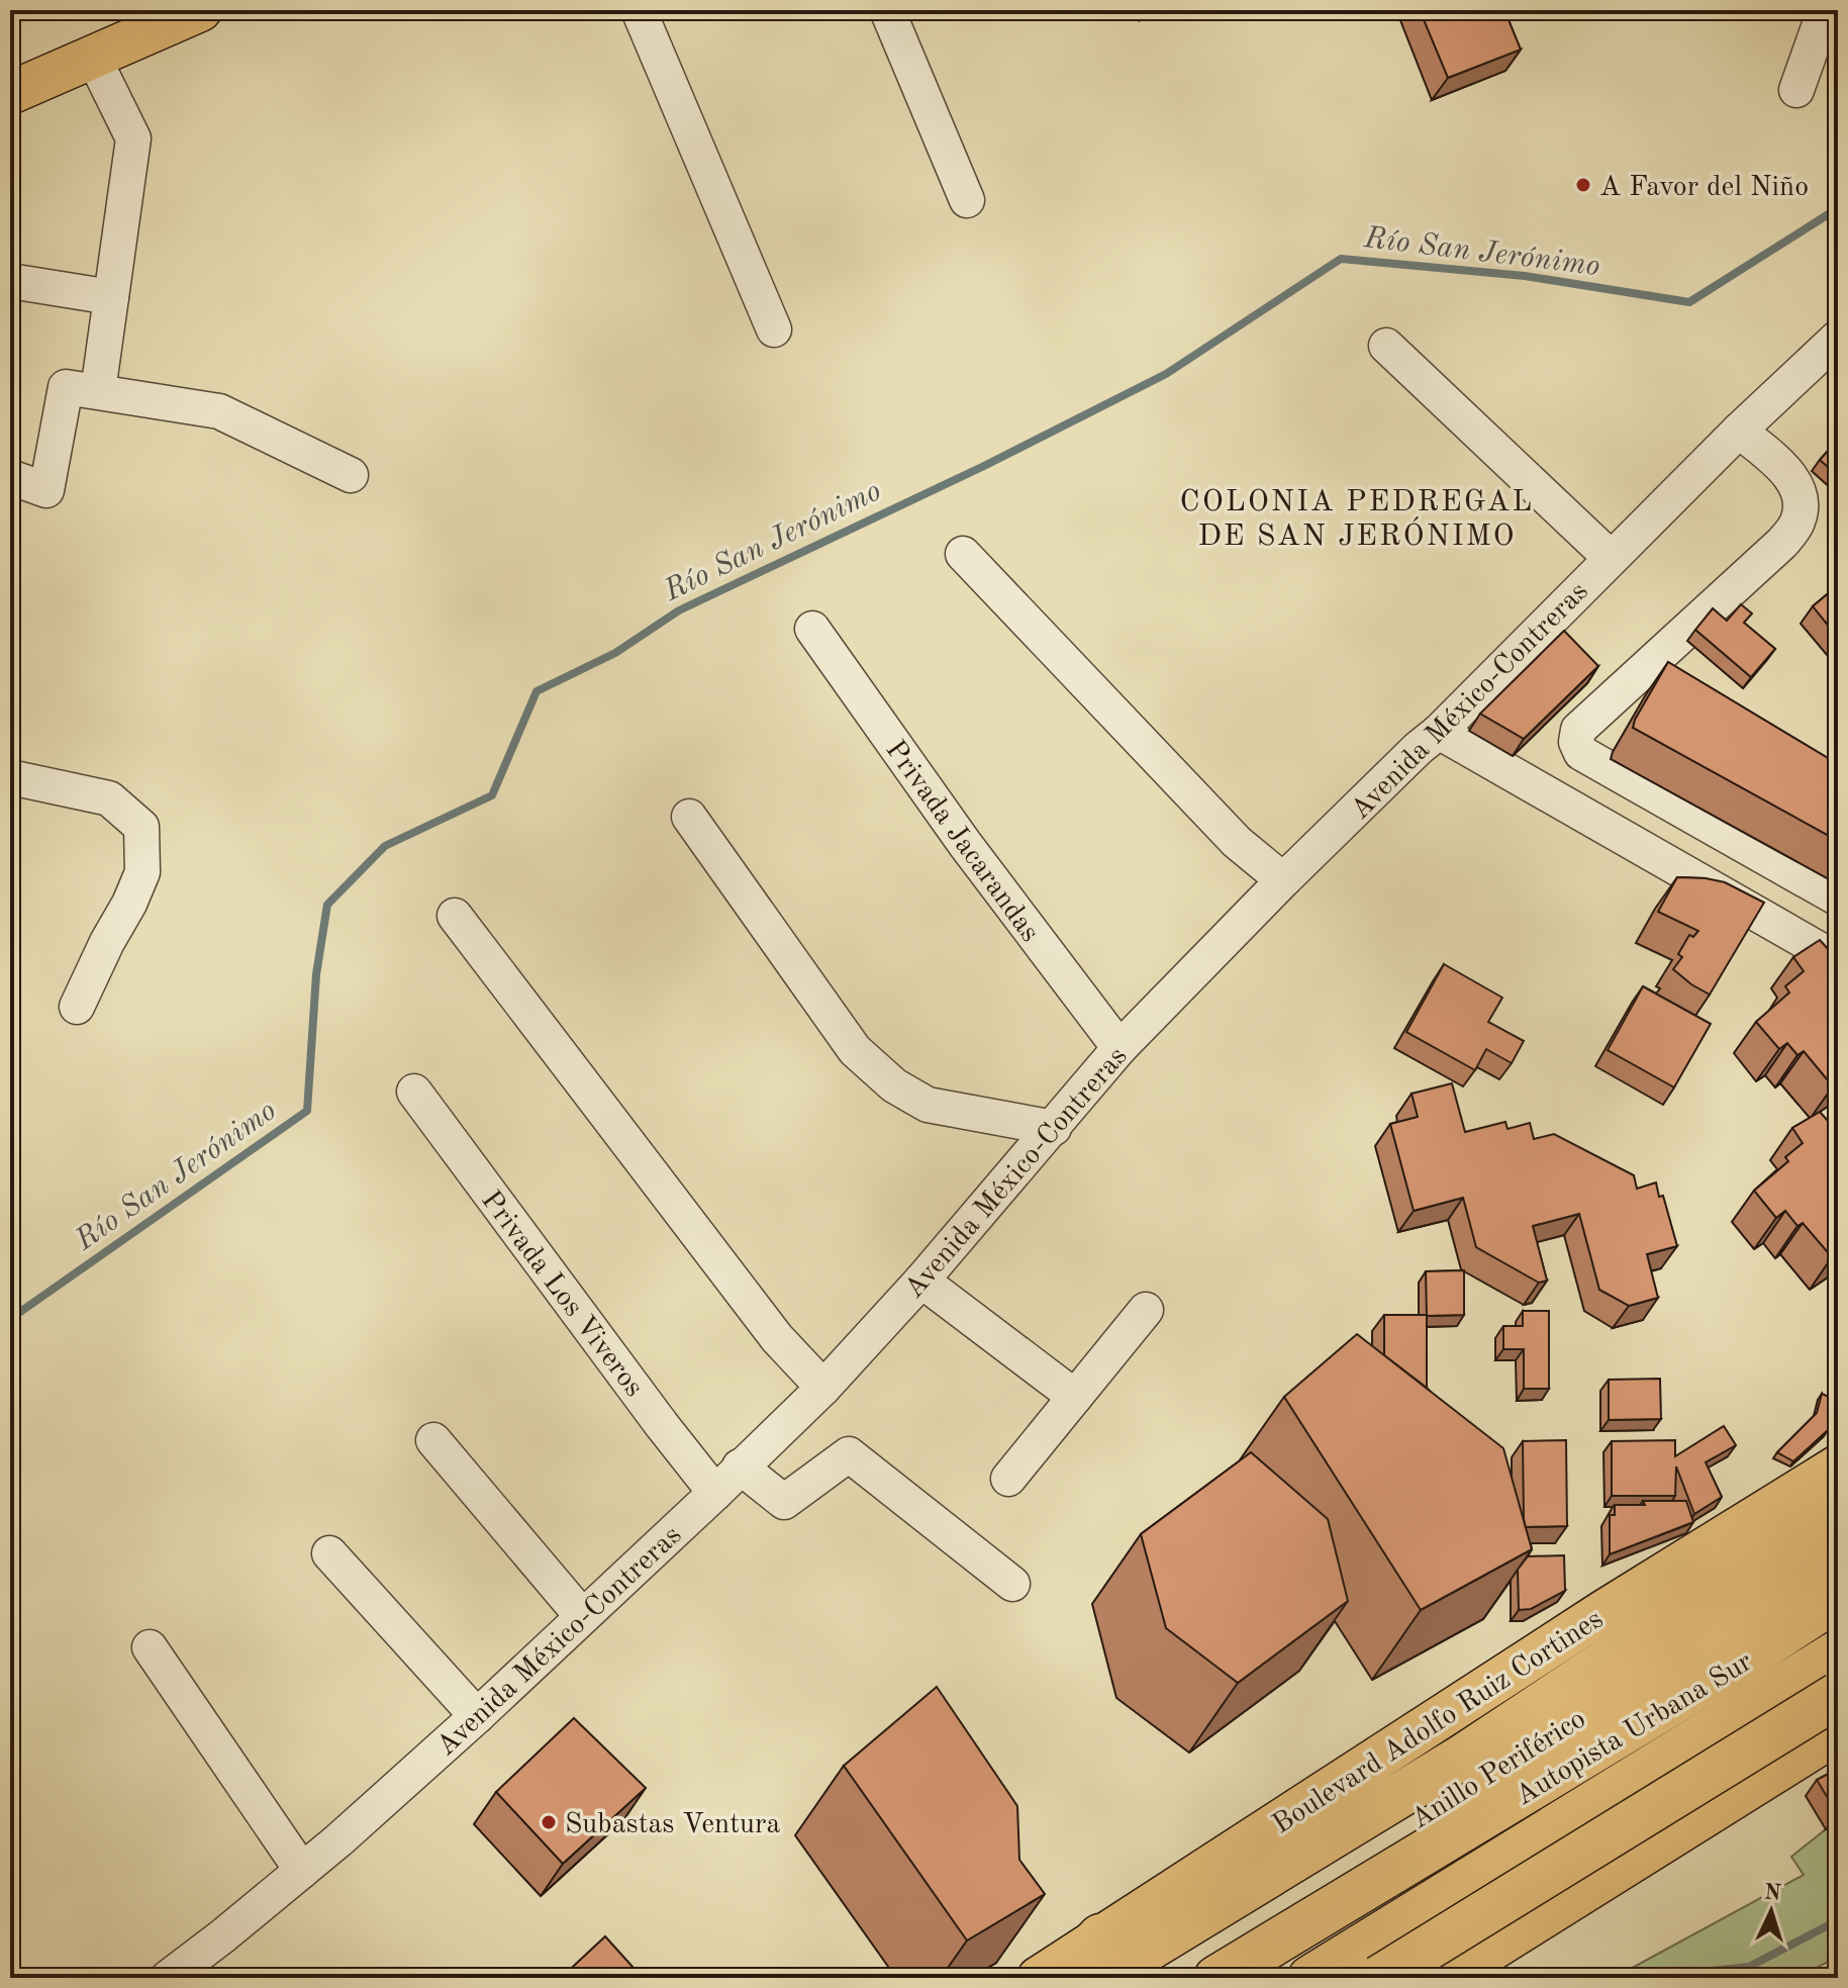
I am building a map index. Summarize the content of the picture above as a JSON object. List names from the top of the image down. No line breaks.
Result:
{"streets":{"highway":["Autopista Urbana Sur","Anillo Periférico"],"main road":["Boulevard Adolfo Ruiz Cortines"],"street":["Avenida México-Contreras","Privada Jacarandas","Privada Los Viveros"]},"crossings":[["Avenida México-Contreras","Privada Jacarandas"],["Avenida México-Contreras","Privada Los Viveros"]],"districts":["COLONIA PEDREGAL DE SAN JERÓNIMO"],"water":["Río San Jerónimo"],"places":["A Favor del Niño","Subastas Ventura"],"north":"top"}
